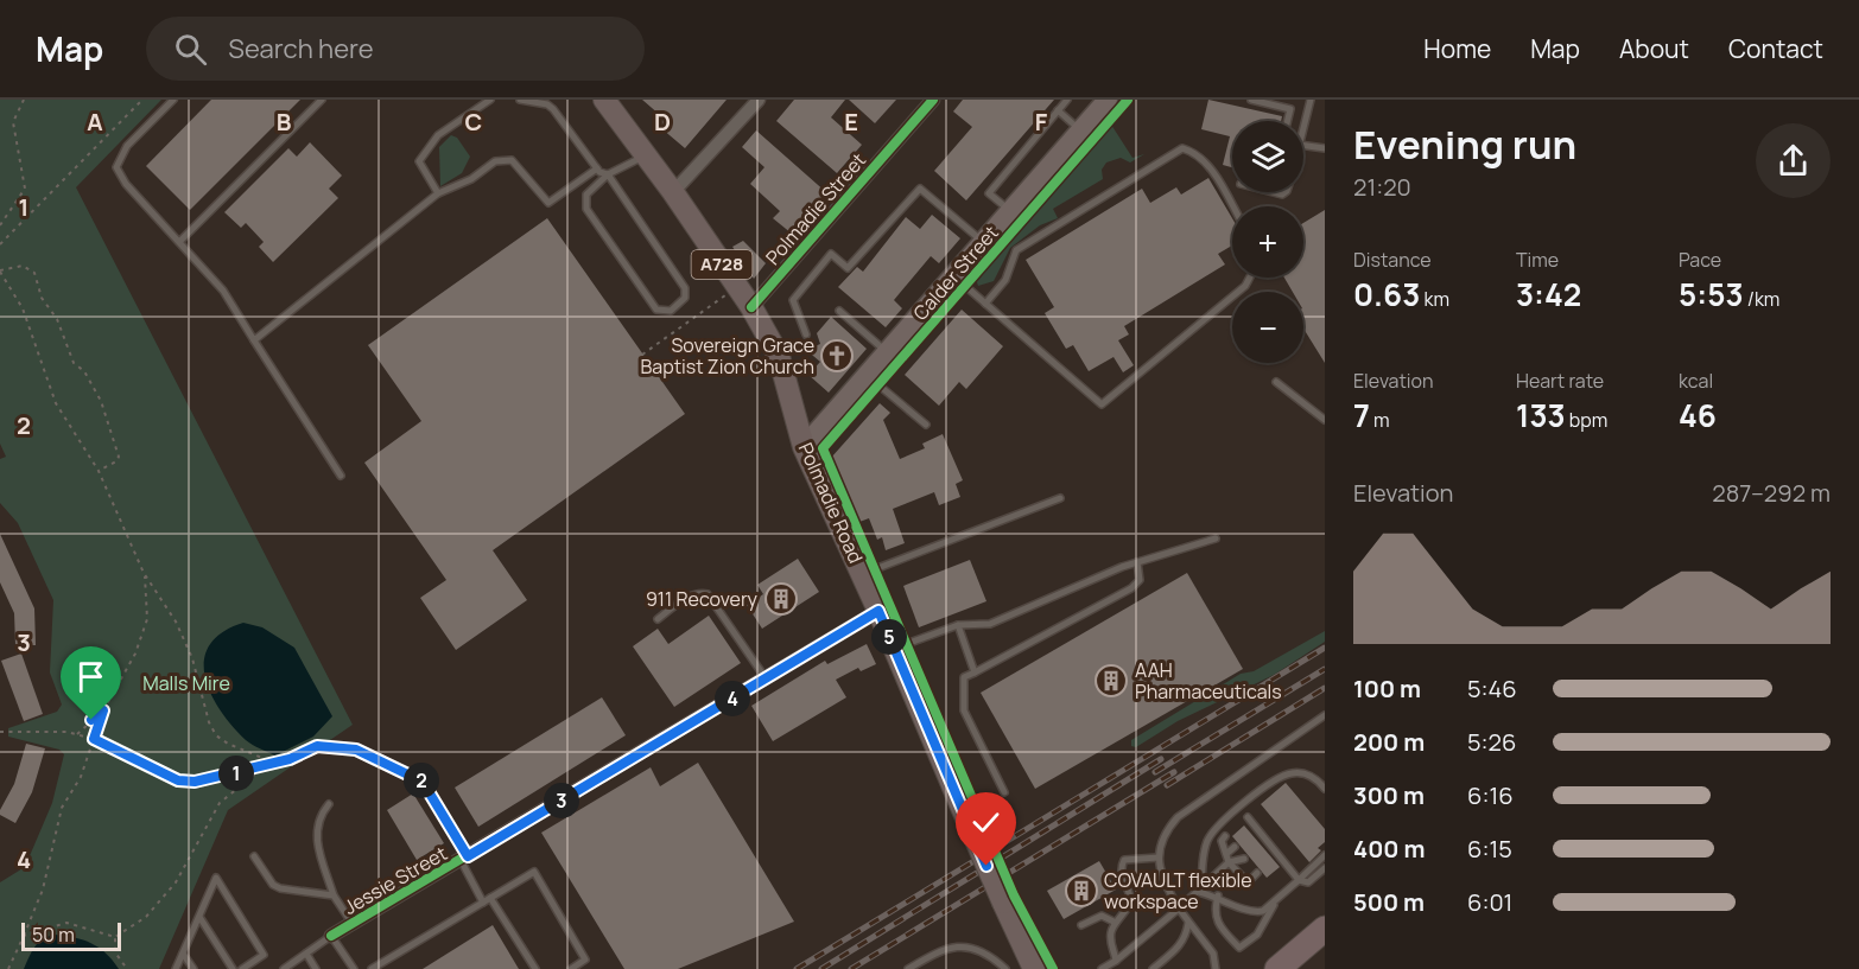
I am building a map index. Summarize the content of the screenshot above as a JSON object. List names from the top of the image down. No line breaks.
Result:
{"streets":{"main road":["A728","Calder Street","Polmadie Road"],"street":["Polmadie Street","Jessie Street"]},"crossings":[["Polmadie Street","Polmadie Road"],["Calder Street","Polmadie Road"],["Polmadie Road","Jessie Street"]],"parks":["Malls Mire"],"places":{"church":["Sovereign Grace Baptist Zion Church"],"building":["911 Recovery","AAH Pharmaceuticals","COVAULT flexible workspace"]},"scale_bar":"50 m","page":{"header":"Map","search":"Search here","nav":["Home","Map","About","Contact"],"heading":["Evening run","21:20"],"map_buttons":["+","−"],"stats":[["Distance","0.63 km"],["Time","3:42"],["Pace","5:53 /km"],["Elevation","7 m"],["Heart rate","133 bpm"],["kcal","46"]],"chart":["Elevation","287–292 m"],"pins":["5","4","1","2","3"],"list":[{"name":"100 m","note":"5:46"},{"name":"200 m","note":"5:26"},{"name":"300 m","note":"6:16"},{"name":"400 m","note":"6:15"},{"name":"500 m","note":"6:01"}],"scale":"50 m"},"grid":{"columns":["A","B","C","D","E","F"],"rows":["1","2","3","4"]}}
